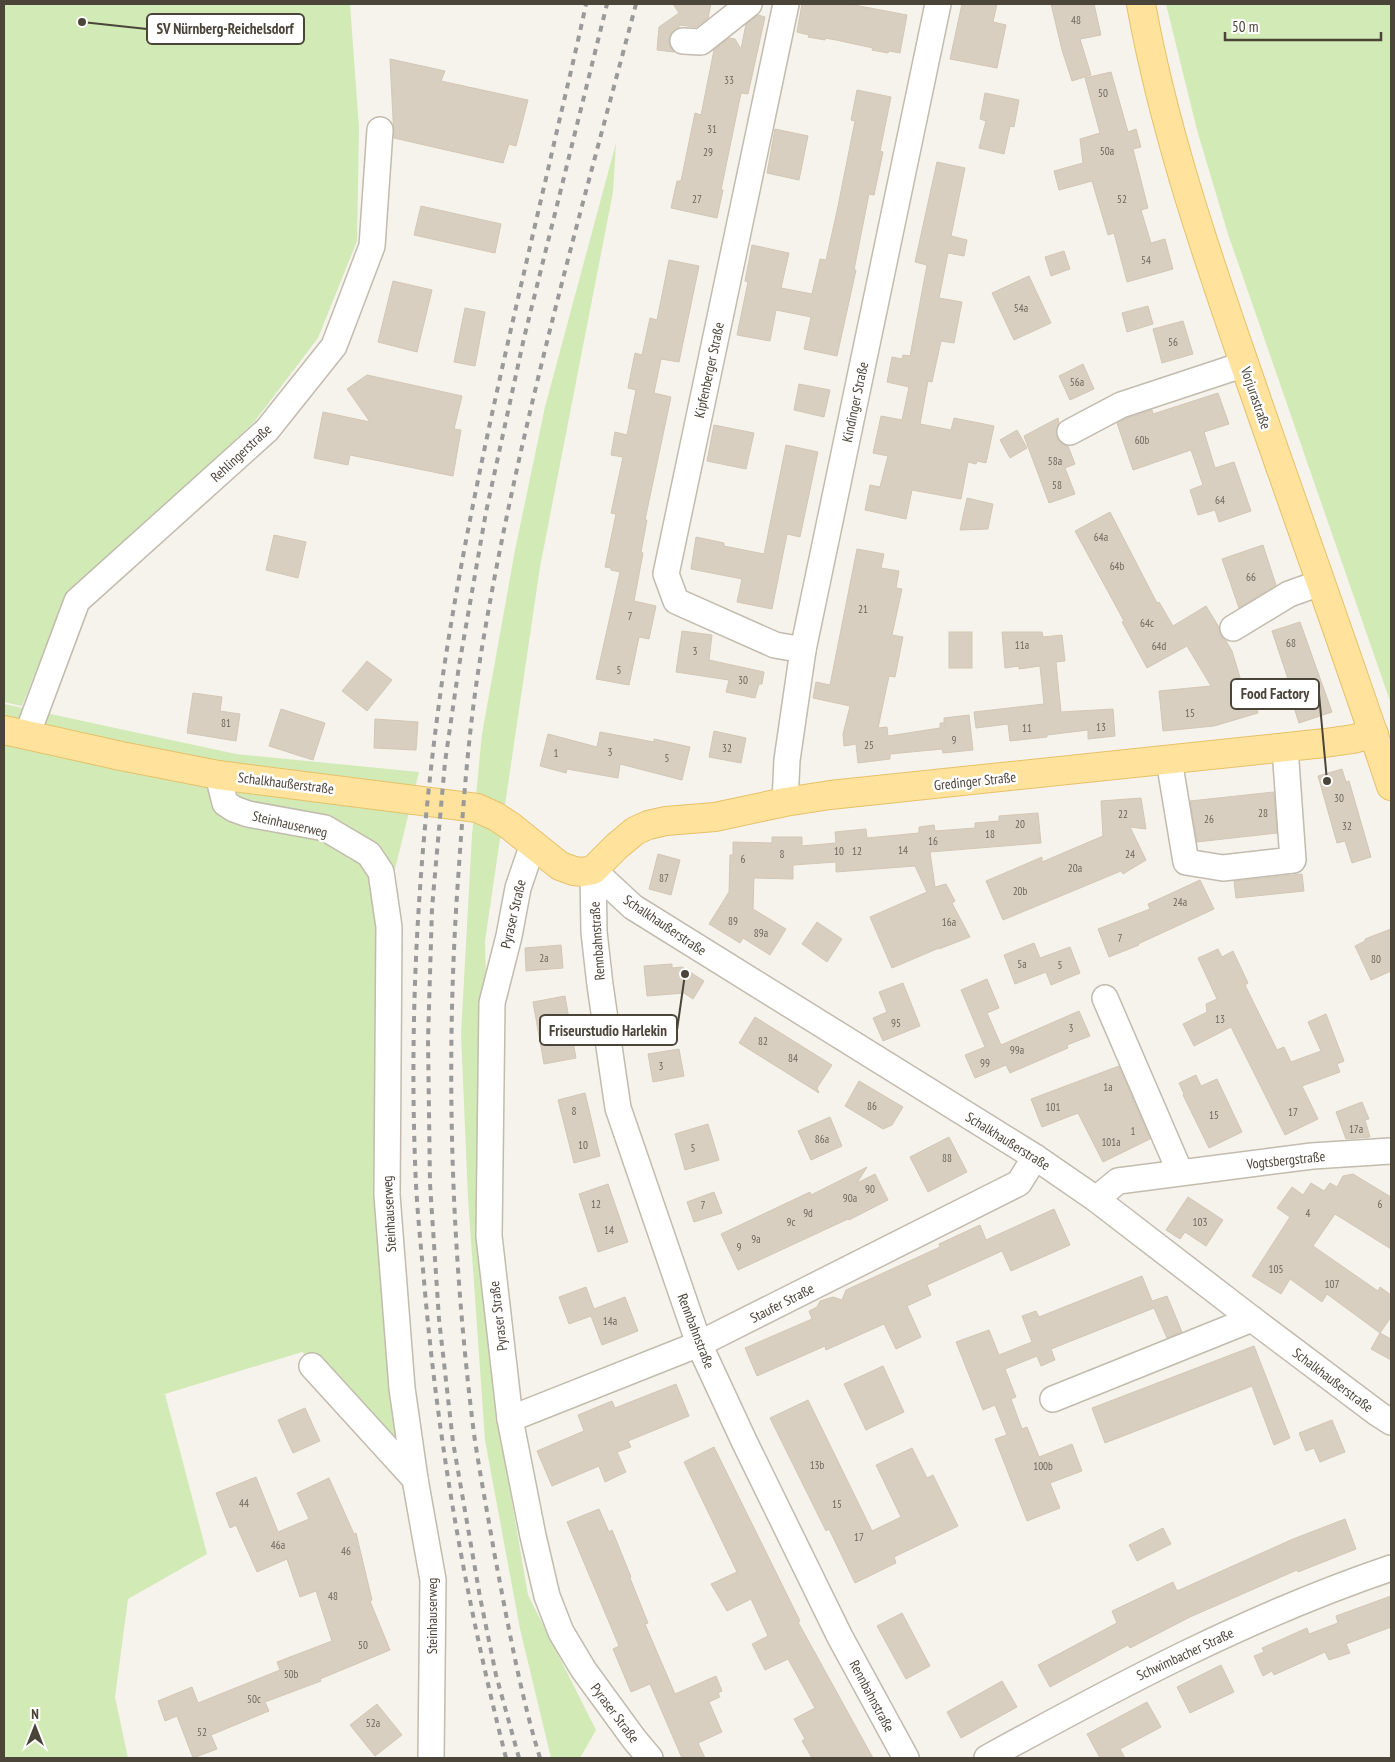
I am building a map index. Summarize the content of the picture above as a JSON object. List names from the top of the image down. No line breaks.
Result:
{"streets":{"main road":["Vorjurastraße","Gredinger Straße","Schalkhaußerstraße"],"street":["Kipfenberger Straße","Kindinger Straße","Rehlingerstraße","Steinhauserweg","Pyraser Straße","Rennbahnstraße","Vogtsbergstraße","Staufer Straße","Schwimbacher Straße"]},"crossings":[["Kipfenberger Straße","Kindinger Straße"],["Vorjurastraße","Gredinger Straße"],["Kindinger Straße","Gredinger Straße"],["Rehlingerstraße","Schalkhaußerstraße"],["Gredinger Straße","Schalkhaußerstraße"],["Gredinger Straße","Rennbahnstraße"],["Schalkhaußerstraße","Steinhauserweg"],["Schalkhaußerstraße","Pyraser Straße"],["Schalkhaußerstraße","Rennbahnstraße"],["Schalkhaußerstraße","Vogtsbergstraße"],["Schalkhaußerstraße","Staufer Straße"],["Pyraser Straße","Staufer Straße"],["Rennbahnstraße","Staufer Straße"]],"places":["SV Nürnberg-Reichelsdorf","Food Factory","Friseurstudio Harlekin"],"house_numbers":["48","33","50","31","50a","29","27","52","54","54a","56","56a","60b","58a","58","64","64a","64b","66","21","7","64c","68","11a","64d","3","5","30","15","81","13","11","9","25","32","3","1","5","30","28","22","26","20","32","18","16","14","10","12","8","24","6","20a","87","20b","24a","89","16a","89a","7","2a","80","5a","5","13","95","3","82","99a","84","99","3","1a","86","101","8","17","15","17a","1","86a","101a","10","5","88","90","90a","12","6","7","9d","4","9c","103","14","9a","9","105","107","14a","13b","100b","44","15","17","46a","46","48","50","50b","50c","52a","52"],"scale_bar":"50 m","north":"top"}
